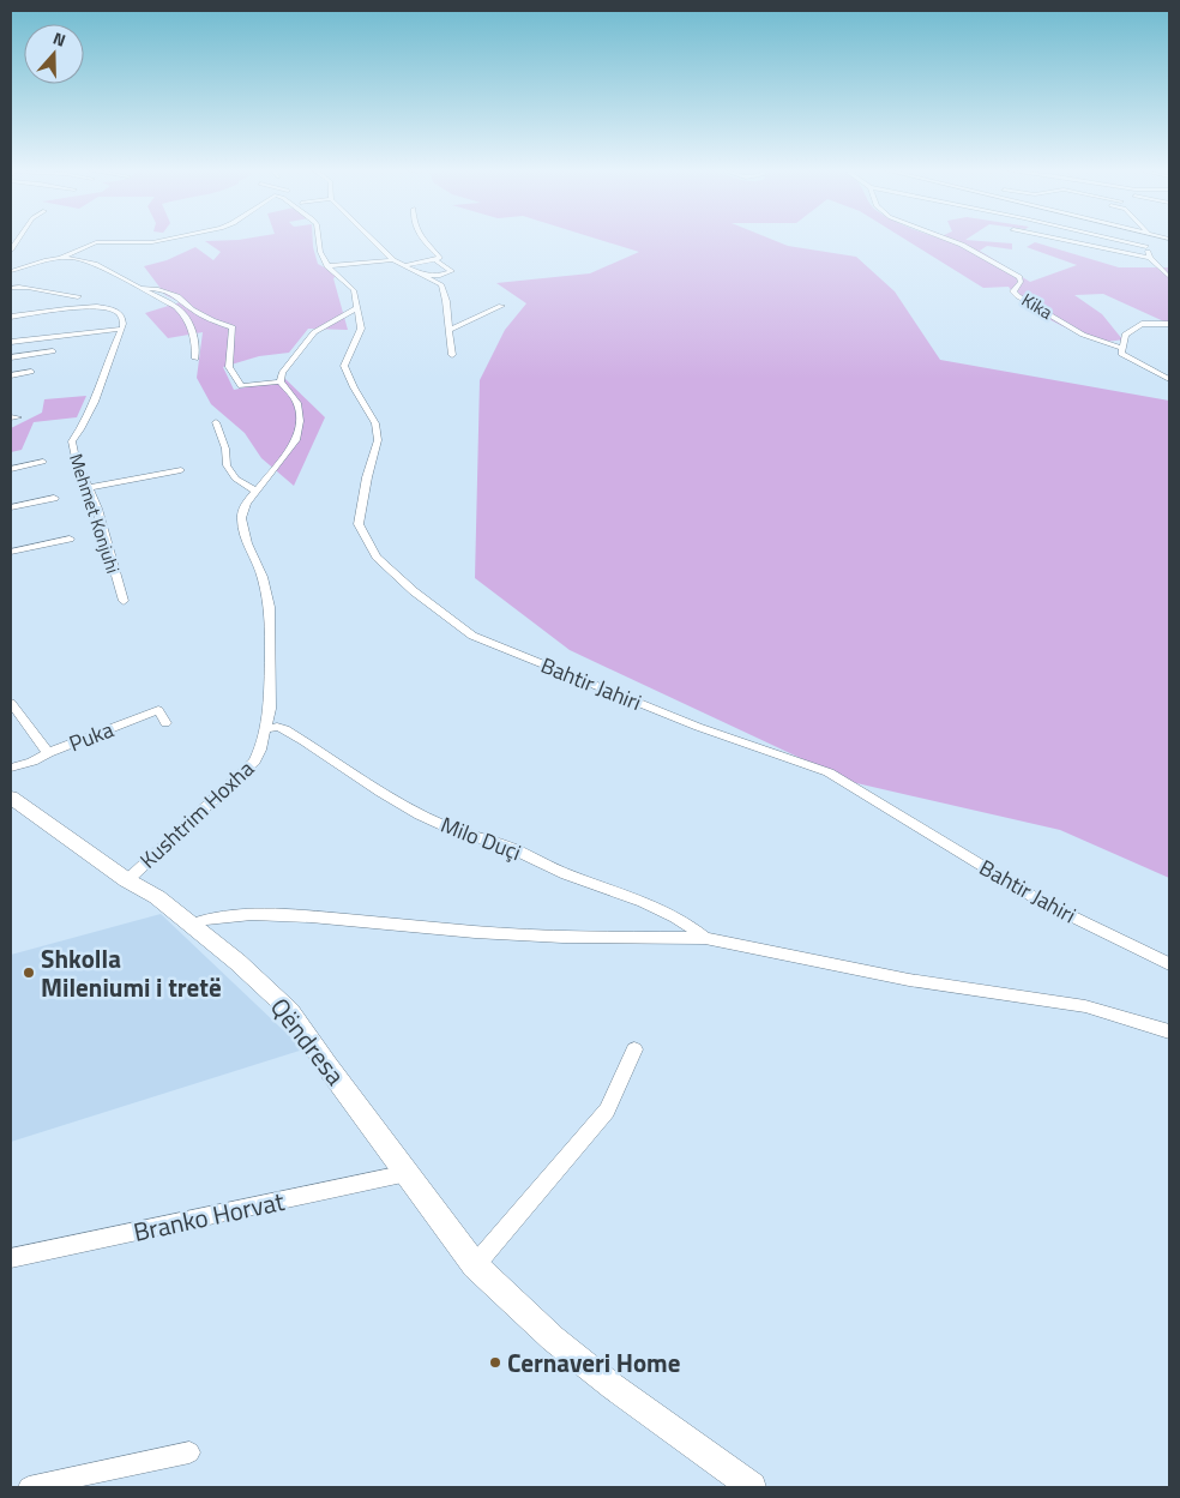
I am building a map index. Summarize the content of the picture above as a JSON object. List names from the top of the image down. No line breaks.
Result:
{"streets":{"street":["Kika","Mehmet Konjuhi","Bahtir Jahiri","Puka","Kushtrim Hoxha","Milo Duçi","Qëndresa","Branko Horvat"]},"crossings":[["Kushtrim Hoxha","Milo Duçi"],["Kushtrim Hoxha","Qëndresa"],["Qëndresa","Branko Horvat"]],"places":["Shkolla Mileniumi i tretë","Cernaveri Home"],"north":"top"}
